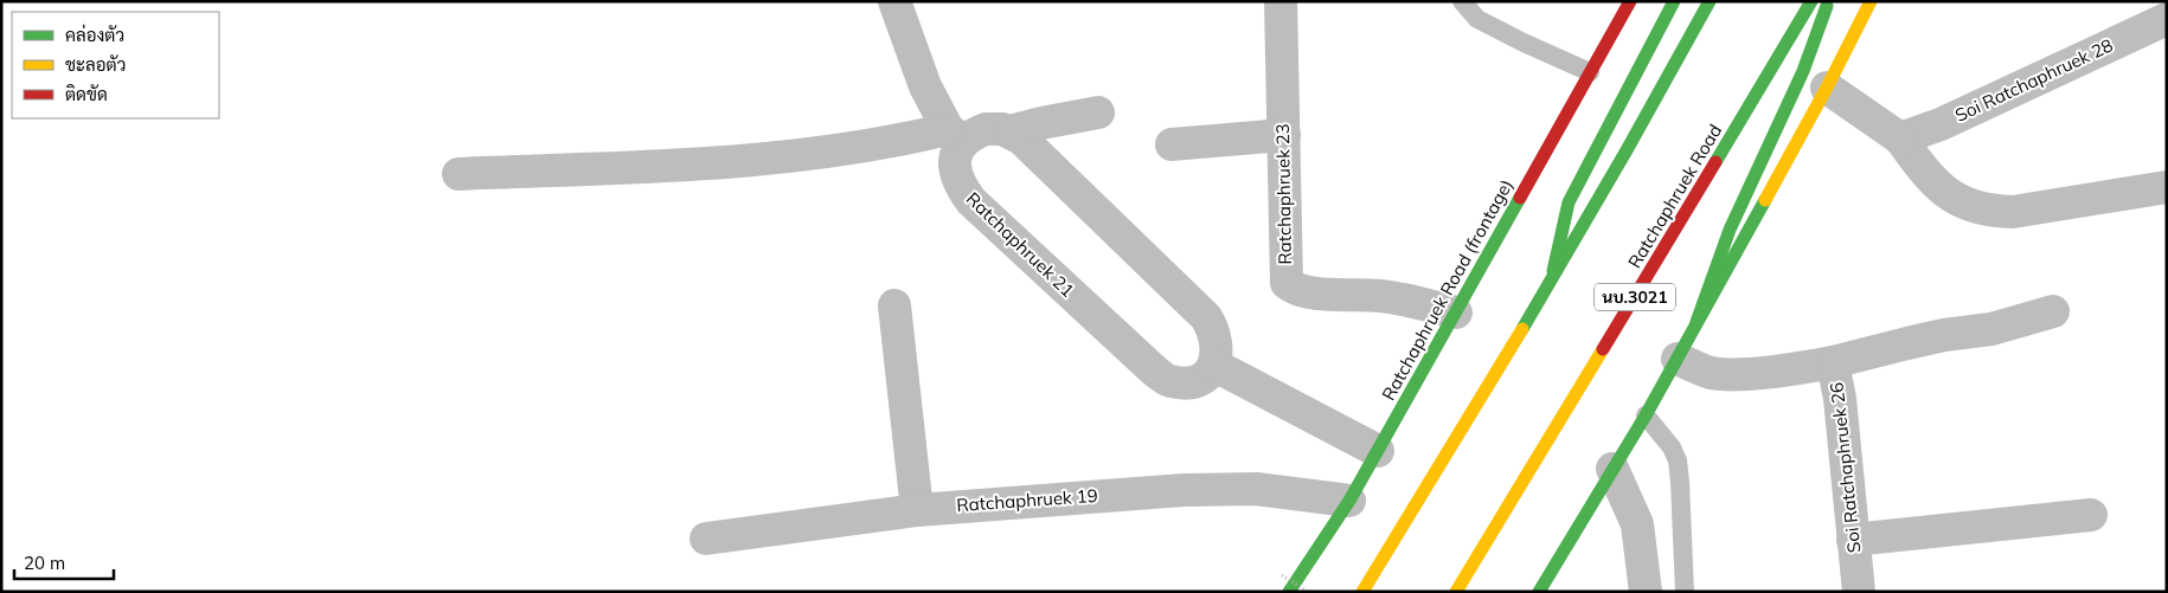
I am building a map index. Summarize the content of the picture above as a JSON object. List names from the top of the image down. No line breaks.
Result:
{"streets":{"main road":["Ratchaphruek Road","Ratchaphruek Road (frontage)","นบ.3021"],"street":["Soi Ratchaphruek 28","Ratchaphruek 23","Ratchaphruek 21","Soi Ratchaphruek 26","Ratchaphruek 19"]},"crossings":[["Ratchaphruek 23","Ratchaphruek Road (frontage)"],["Ratchaphruek Road (frontage)","Ratchaphruek 19"],["นบ.3021","Soi Ratchaphruek 26"]],"legend":["คล่องตัว","ชะลอตัว","ติดขัด"],"scale_bar":"20 m"}
